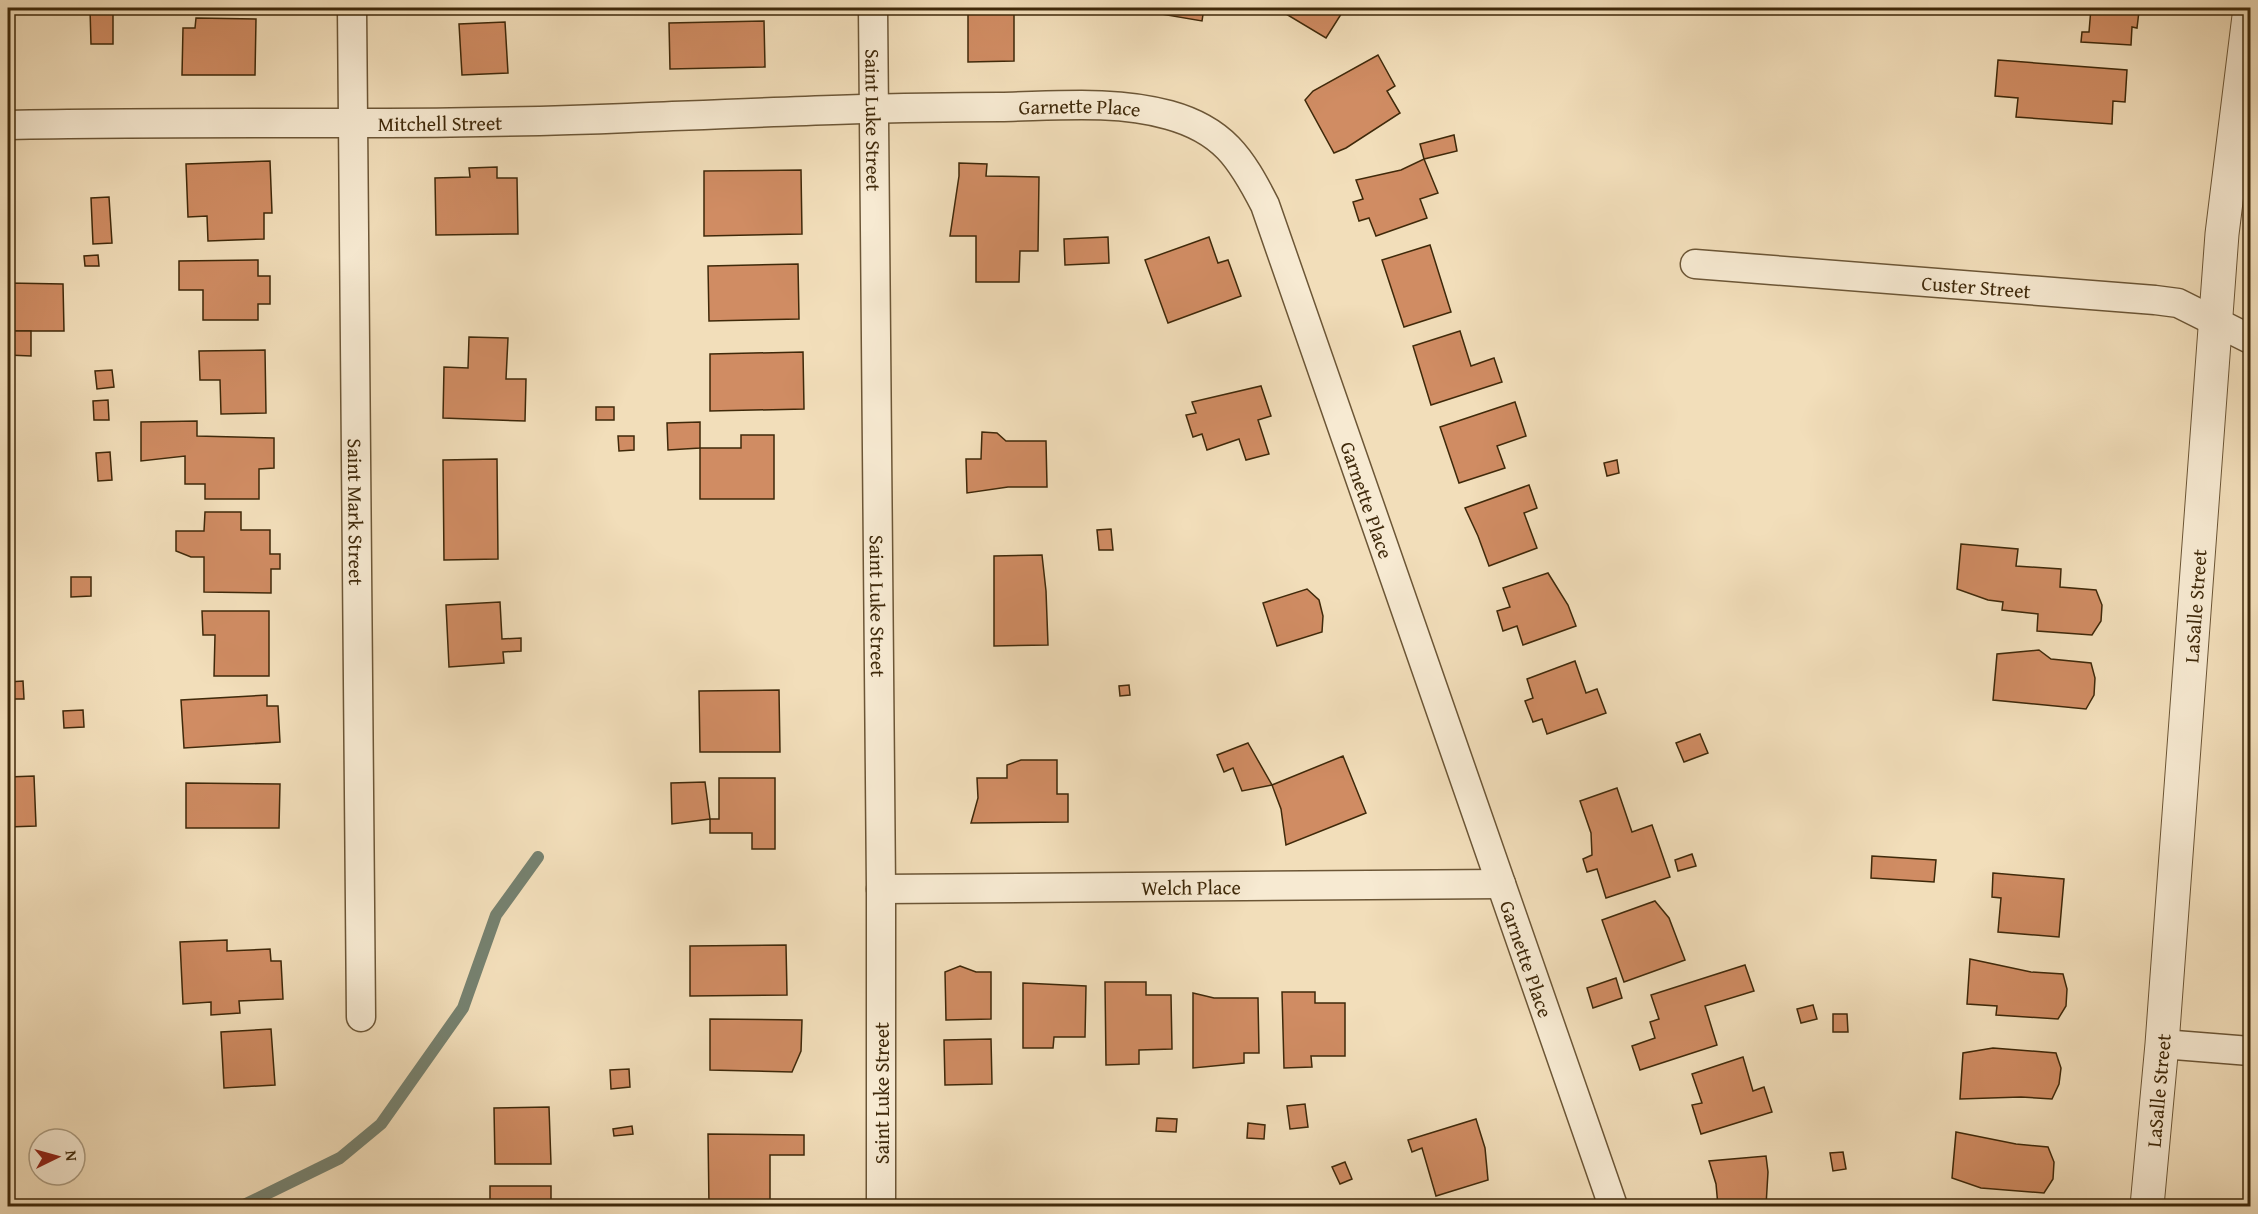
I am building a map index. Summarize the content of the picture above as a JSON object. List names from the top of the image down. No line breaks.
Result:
{"streets":{"street":["Garnette Place","Saint Luke Street","Mitchell Street","Custer Street","Saint Mark Street","LaSalle Street","Welch Place"]},"crossings":[["Garnette Place","Saint Luke Street"],["Garnette Place","Mitchell Street"],["Garnette Place","Welch Place"],["Saint Luke Street","Mitchell Street"],["Saint Luke Street","Welch Place"],["Mitchell Street","Saint Mark Street"],["Custer Street","LaSalle Street"]],"north":"right"}
